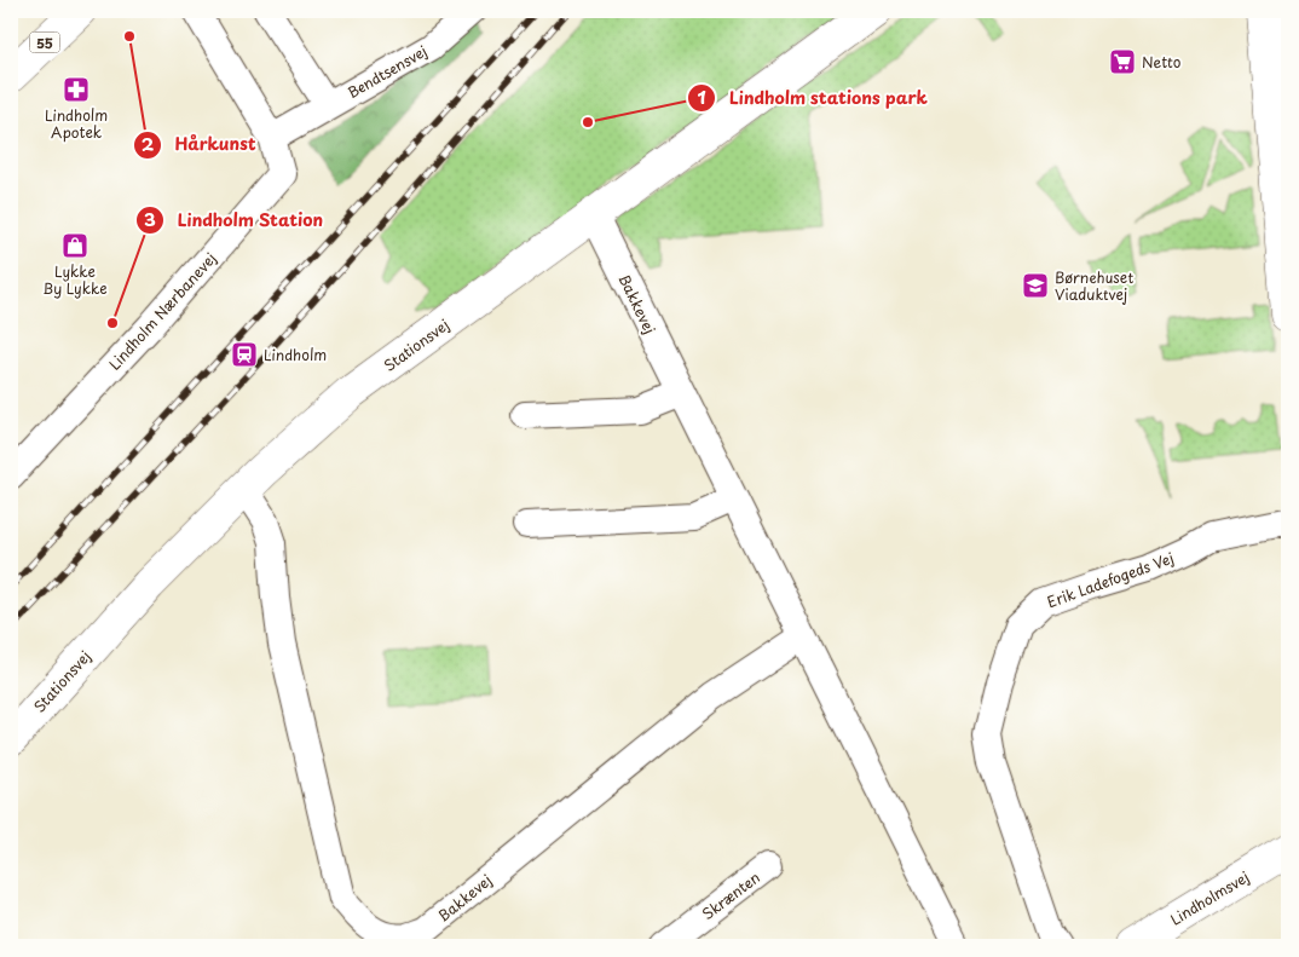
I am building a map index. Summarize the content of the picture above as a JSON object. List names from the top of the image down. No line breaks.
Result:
{"streets":{"street":["55","Bendtsensvej","Bakkevej","Lindholm Nærbanevej","Stationsvej","Erik Ladefogeds Vej","Skrænten","Lindholmsvej"]},"crossings":[["Bendtsensvej","Lindholm Nærbanevej"],["Bakkevej","Stationsvej"]],"places":{"other":["Hårkunst","Lindholm stations park","Lindholm Station"],"supermarket":["Netto"],"pharmacy":["Lindholm Apotek"],"shop":["Lykke By Lykke"],"school or university":["Børnehuset Viaduktvej"],"station":["Lindholm"]}}
